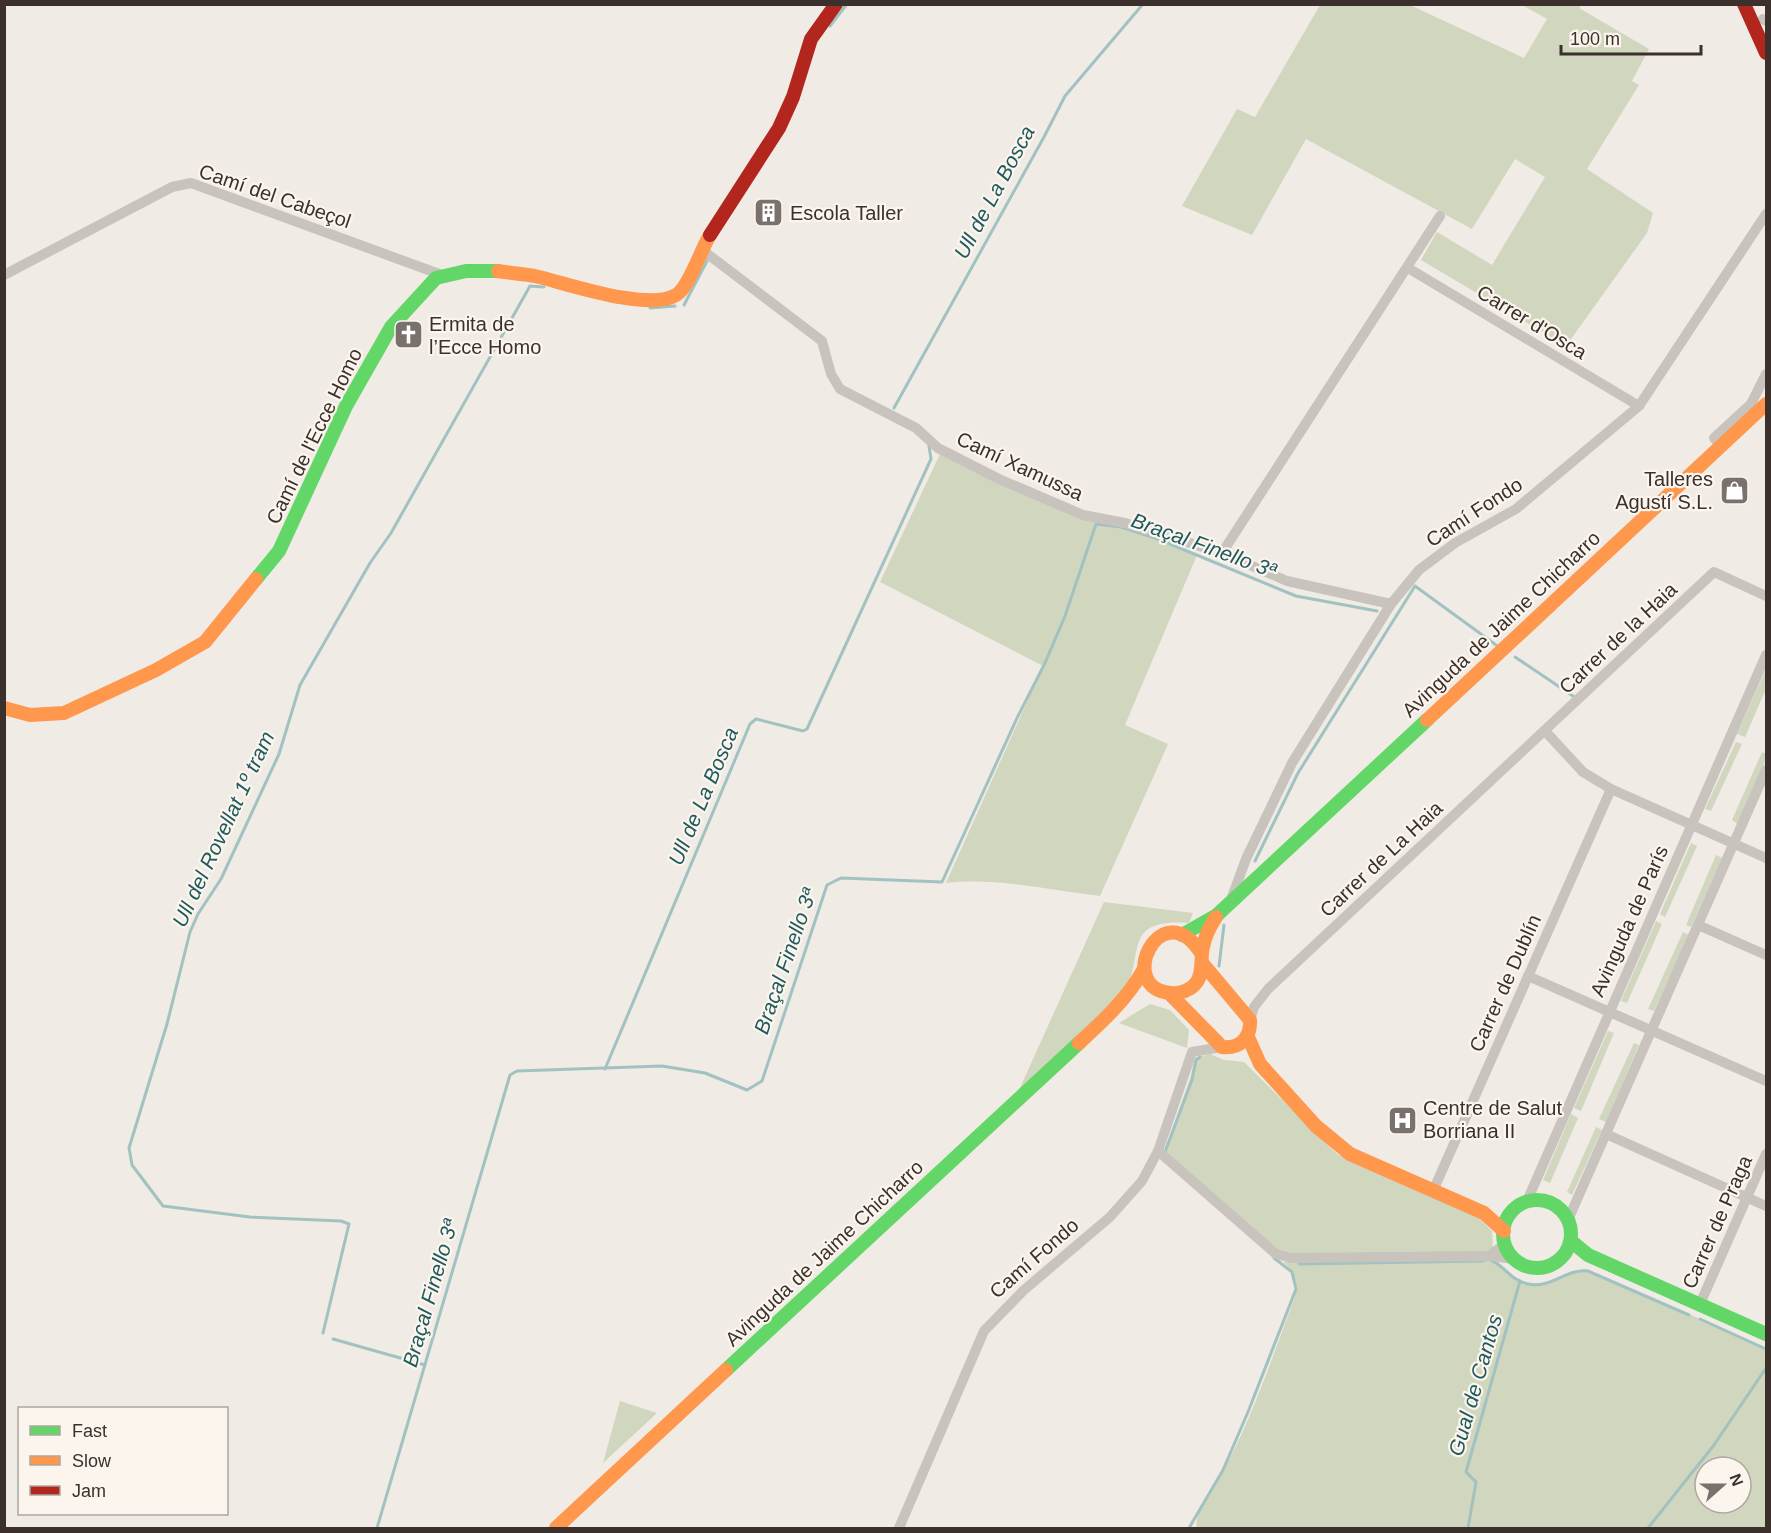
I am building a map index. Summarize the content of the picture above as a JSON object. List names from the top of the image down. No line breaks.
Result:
{"streets":{"street":["Camí del Cabeçol","Carrer d'Osca","Camí de l'Ecce Homo","Camí Xamussa","Camí Fondo","Avinguda de Jaime Chicharro","Carrer de la Haia","Carrer de La Haia","Avinguda de París","Carrer de Dublín","Carrer de Praga"]},"crossings":[["Camí del Cabeçol","Camí de l'Ecce Homo"],["Carrer d'Osca","Camí Fondo"],["Camí Xamussa","Camí Fondo"],["Camí Fondo","Avinguda de Jaime Chicharro"],["Carrer de la Haia","Carrer de La Haia"]],"water":["Ull de La Bosca","Braçal Finello 3ª","Ull del Rovellat 1º tram","Gual de Cantos"],"places":{"building":["Escola Taller"],"church":["Ermita de l’Ecce Homo"],"shop":["Talleres Agustí S.L."],"hospital":["Centre de Salut Borriana II"]},"legend":["Fast","Slow","Jam"],"scale_bar":"100 m","north":"right"}
